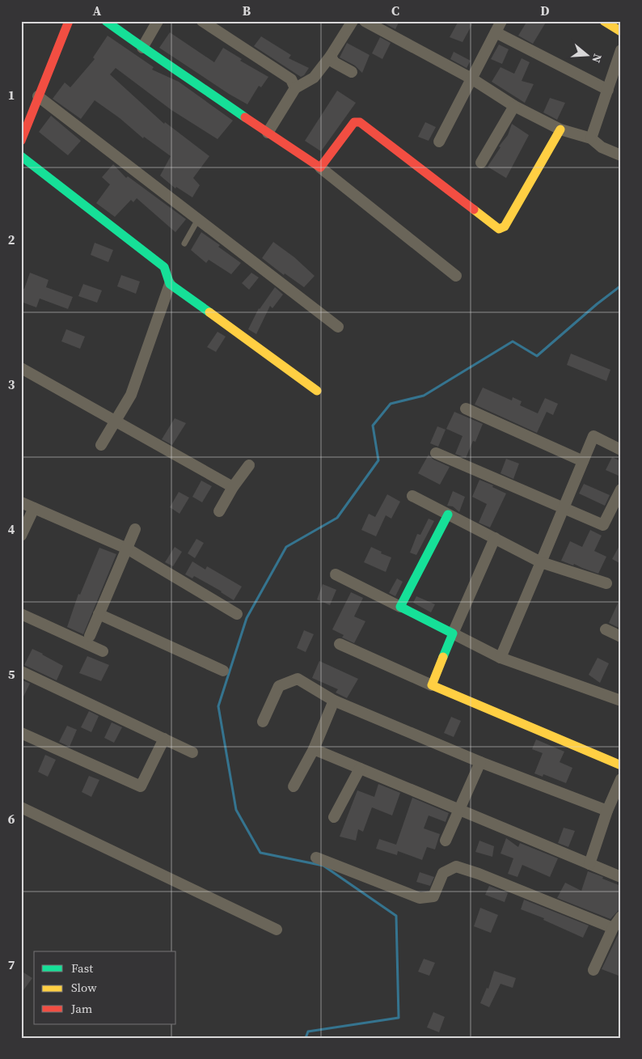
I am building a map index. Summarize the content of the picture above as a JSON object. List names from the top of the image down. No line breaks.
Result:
{"legend":["Fast","Slow","Jam"],"north":"right","grid":{"columns":["A","B","C","D"],"rows":["1","2","3","4","5","6","7"]}}
